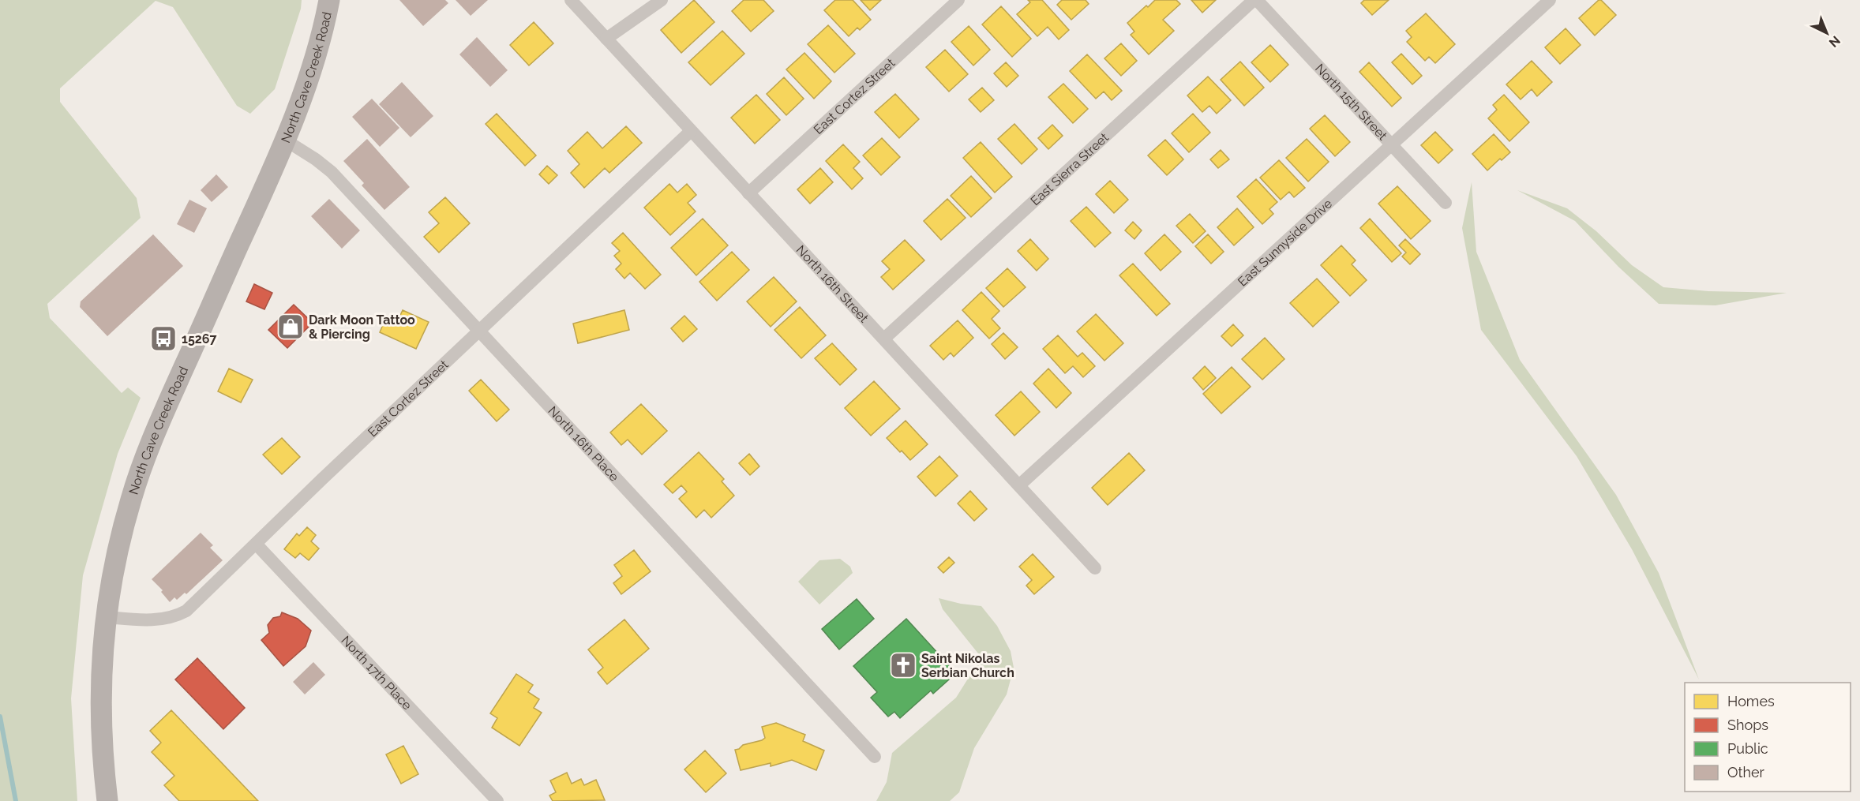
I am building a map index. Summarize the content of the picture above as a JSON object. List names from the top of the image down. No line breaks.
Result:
{"streets":{"main road":["North Cave Creek Road"],"street":["East Cortez Street","North 15th Street","East Sierra Street","East Sunnyside Drive","North 16th Street","North 16th Place","North 17th Place"]},"crossings":[["North Cave Creek Road","East Cortez Street"],["North Cave Creek Road","North 16th Place"],["East Cortez Street","North 16th Street"],["East Cortez Street","North 16th Place"],["East Cortez Street","North 17th Place"],["North 15th Street","East Sierra Street"],["North 15th Street","East Sunnyside Drive"],["East Sierra Street","North 16th Street"],["East Sunnyside Drive","North 16th Street"]],"places":{"shop":["Dark Moon Tattoo & Piercing"],"bus stop":["15267"],"church":["Saint Nikolas Serbian Church"]},"legend":["Homes","Shops","Public","Other"],"north":"bottom right"}
